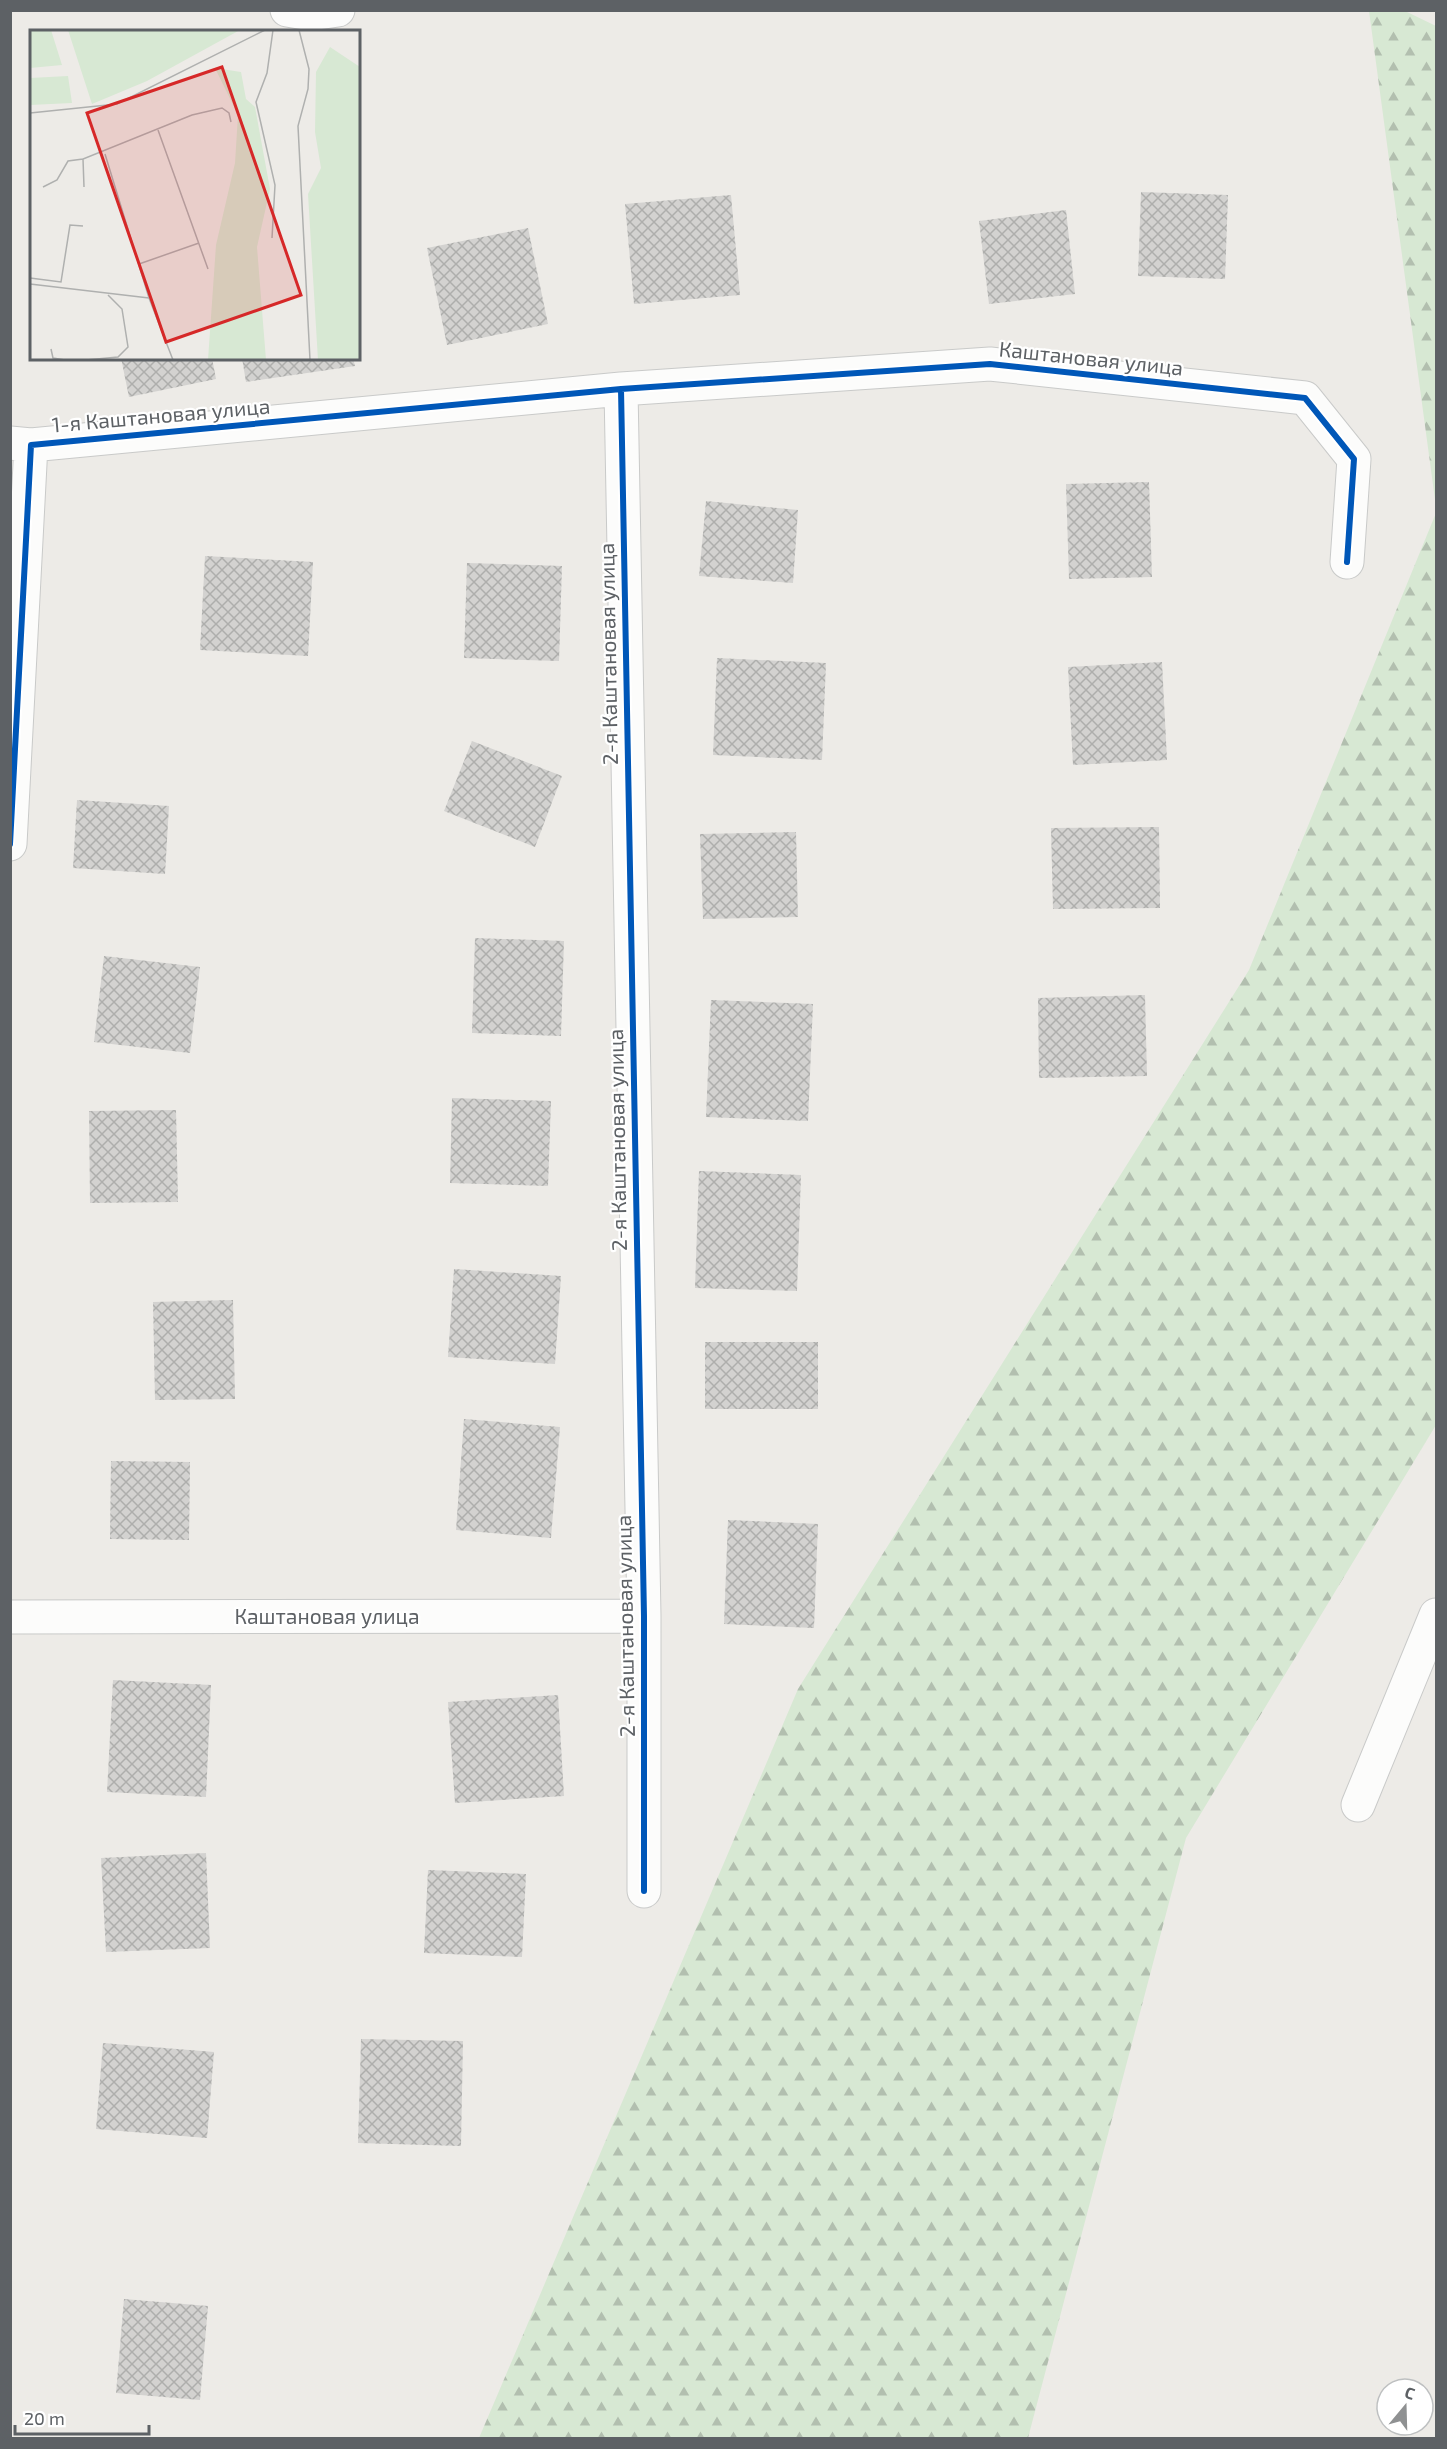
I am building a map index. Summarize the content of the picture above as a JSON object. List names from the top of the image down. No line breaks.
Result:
{"streets":{"street":["Каштановая улица","1-я Каштановая улица","2-я Каштановая улица"]},"crossings":[["Каштановая улица","1-я Каштановая улица"],["Каштановая улица","2-я Каштановая улица"],["1-я Каштановая улица","2-я Каштановая улица"]],"scale_bar":"20 m","north":"top"}
